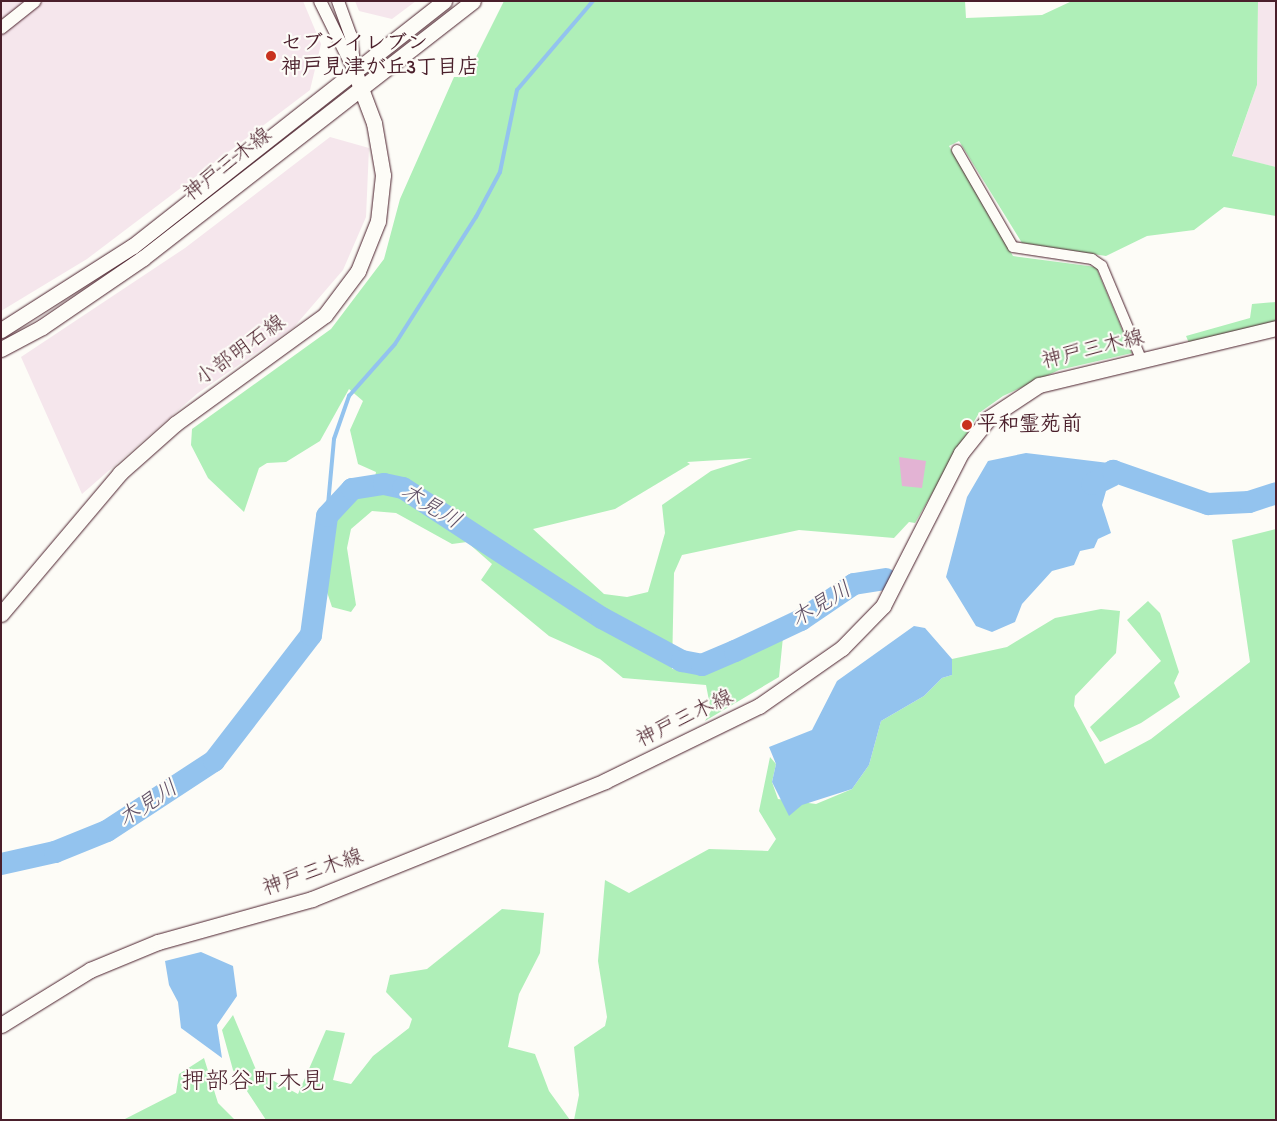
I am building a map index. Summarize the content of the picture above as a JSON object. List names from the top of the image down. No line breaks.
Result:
{"streets":{"main road":["神戸三木線","小部明石線"]},"crossings":[["神戸三木線","小部明石線"]],"districts":["押部谷町木見"],"water":["木見川"],"places":["セブンイレブン 神戸見津が丘3丁目店","平和霊苑前"]}
